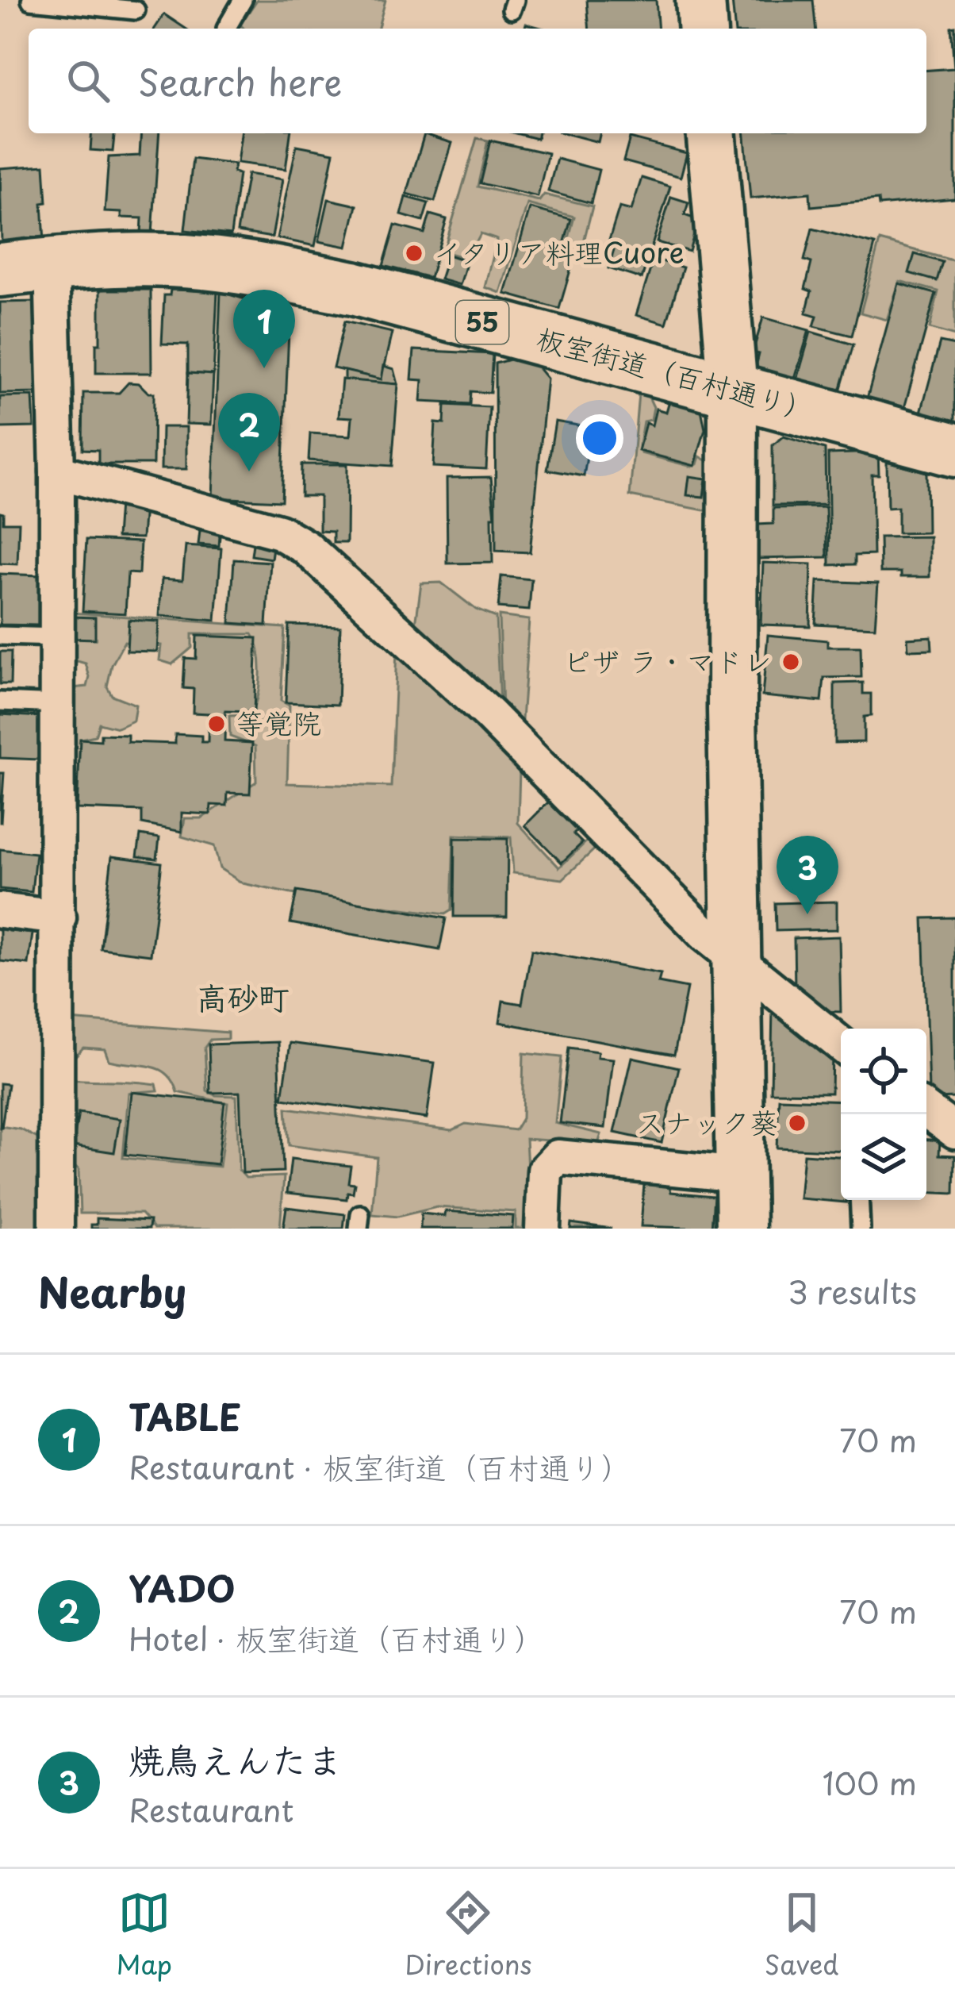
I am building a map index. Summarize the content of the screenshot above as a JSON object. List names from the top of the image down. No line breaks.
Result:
{"streets":{"main road":["55","板室街道（百村通り）"]},"districts":["高砂町"],"places":["イタリア料理Cuore","ピザ ラ・マドレ","等覚院","スナック葵"],"page":{"search":"Search here","pins":["1","2","3"],"heading":["Nearby","3 results"],"list":[{"mark":"1","name":"TABLE","note":"Restaurant · 板室街道（百村通り）","value":"70 m"},{"mark":"2","name":"YADO","note":"Hotel · 板室街道（百村通り）","value":"70 m"},{"mark":"3","name":"焼鳥えんたま","note":"Restaurant","value":"100 m"}],"nav":["Map","Directions","Saved"]}}
